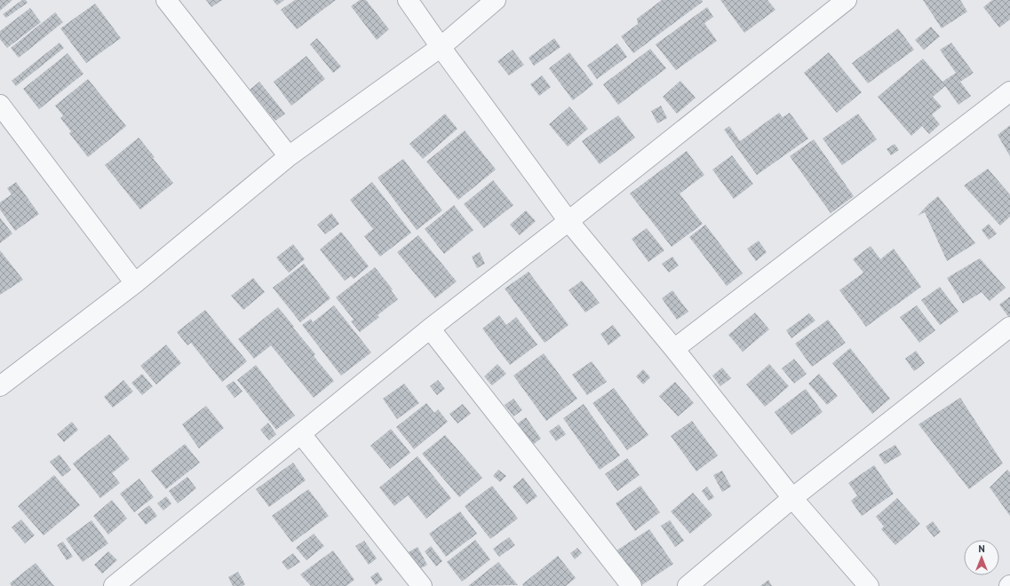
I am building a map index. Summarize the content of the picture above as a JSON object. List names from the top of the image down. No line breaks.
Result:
{"north":"top"}
